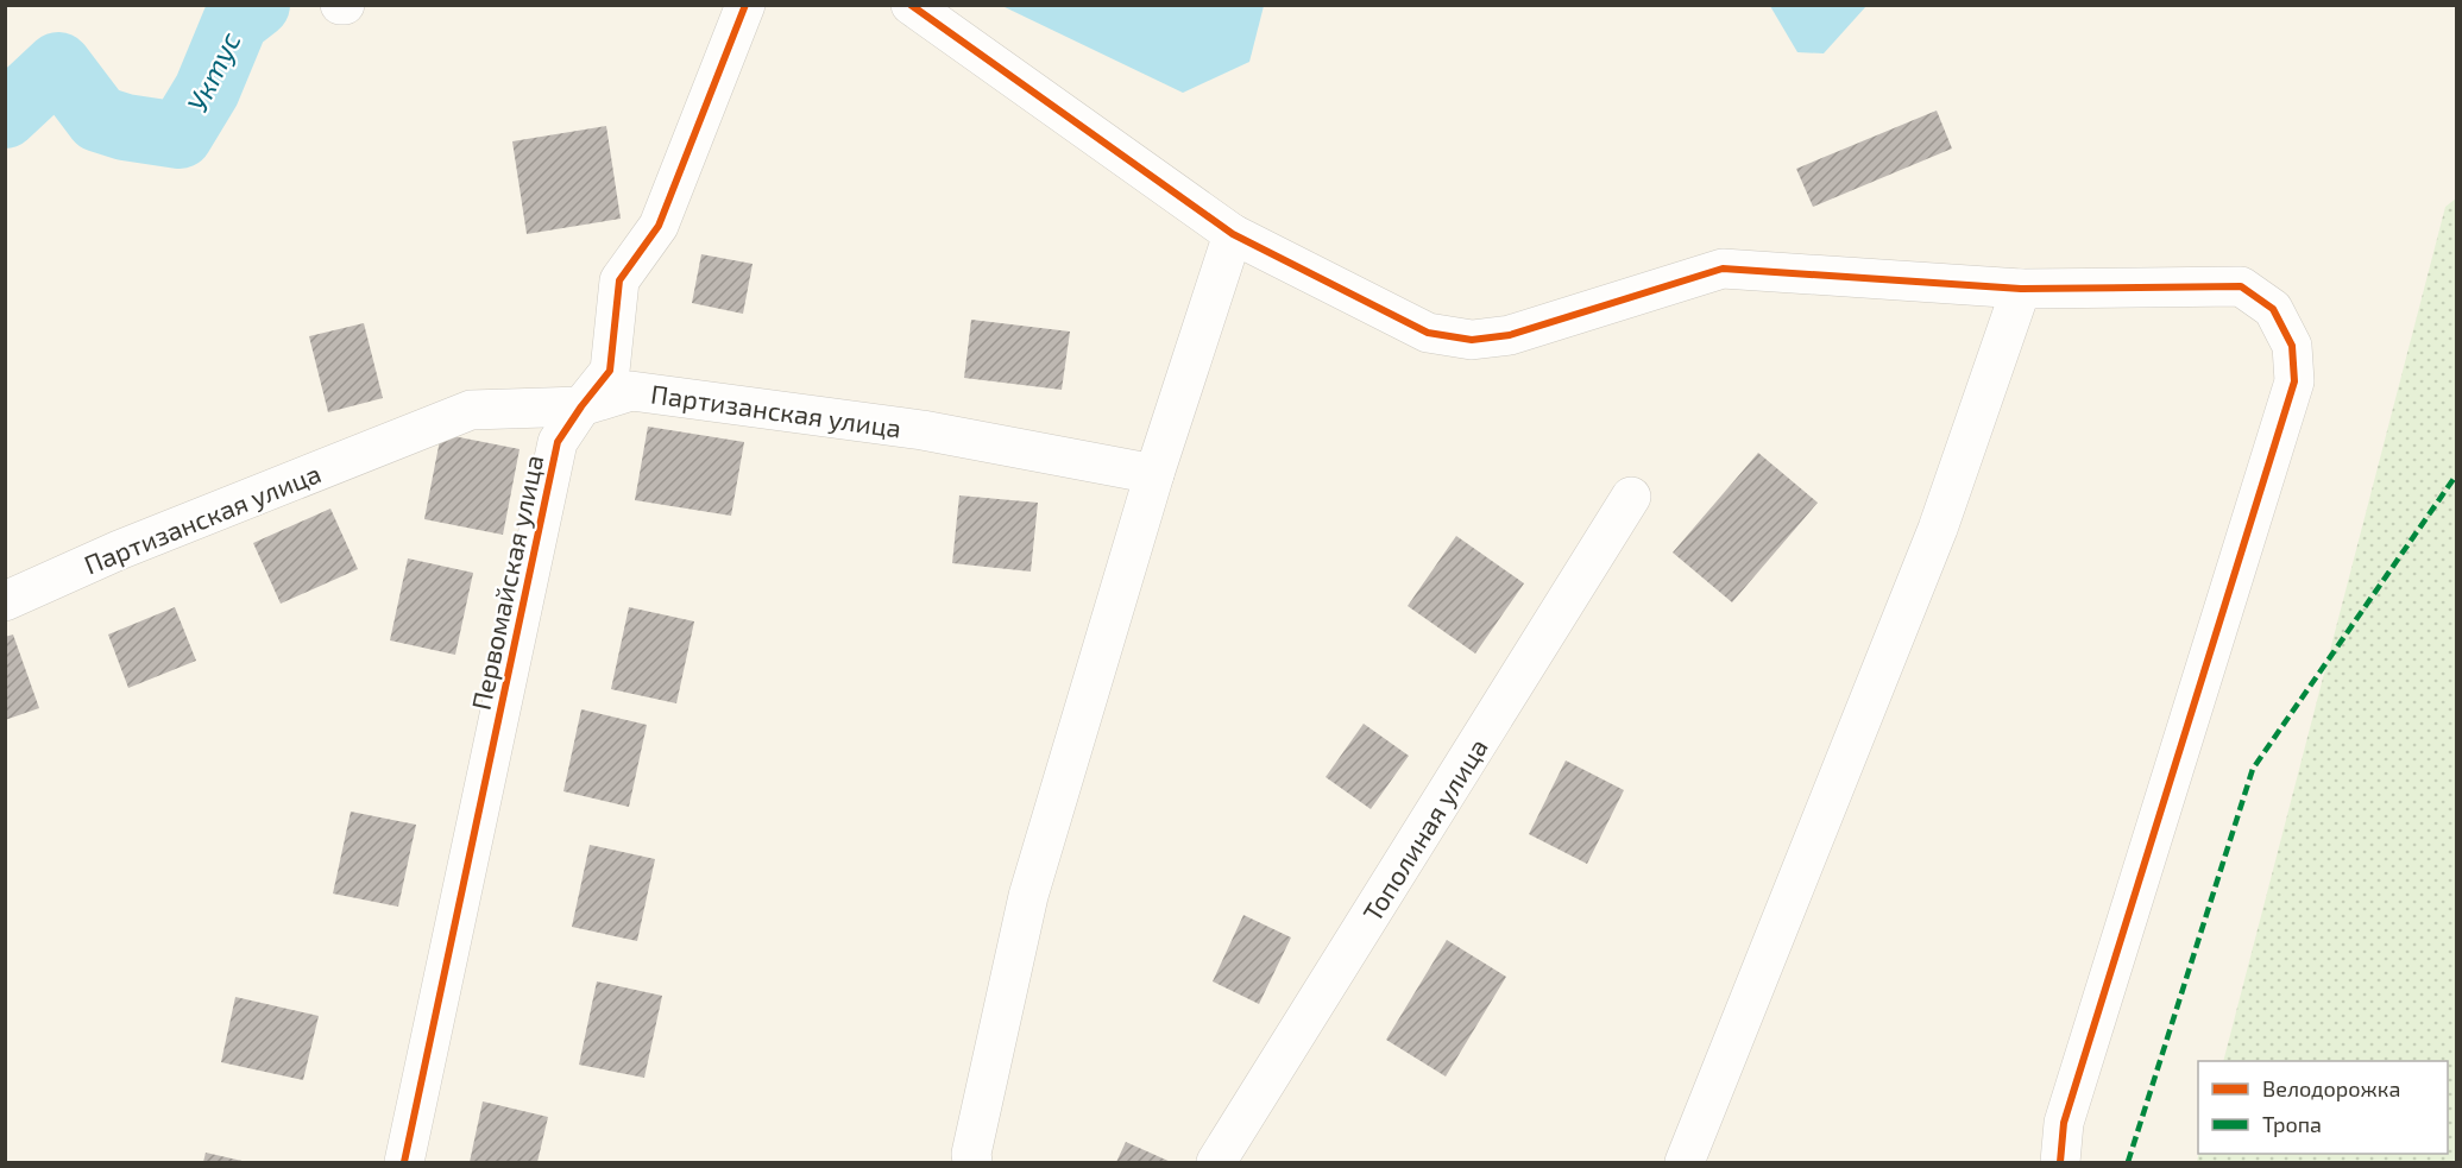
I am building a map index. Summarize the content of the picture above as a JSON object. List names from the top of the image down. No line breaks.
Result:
{"streets":{"street":["Партизанская улица","Первомайская улица","Тополиная улица"]},"crossings":[["Партизанская улица","Первомайская улица"]],"water":["Уктус"],"legend":["Велодорожка","Тропа"]}
